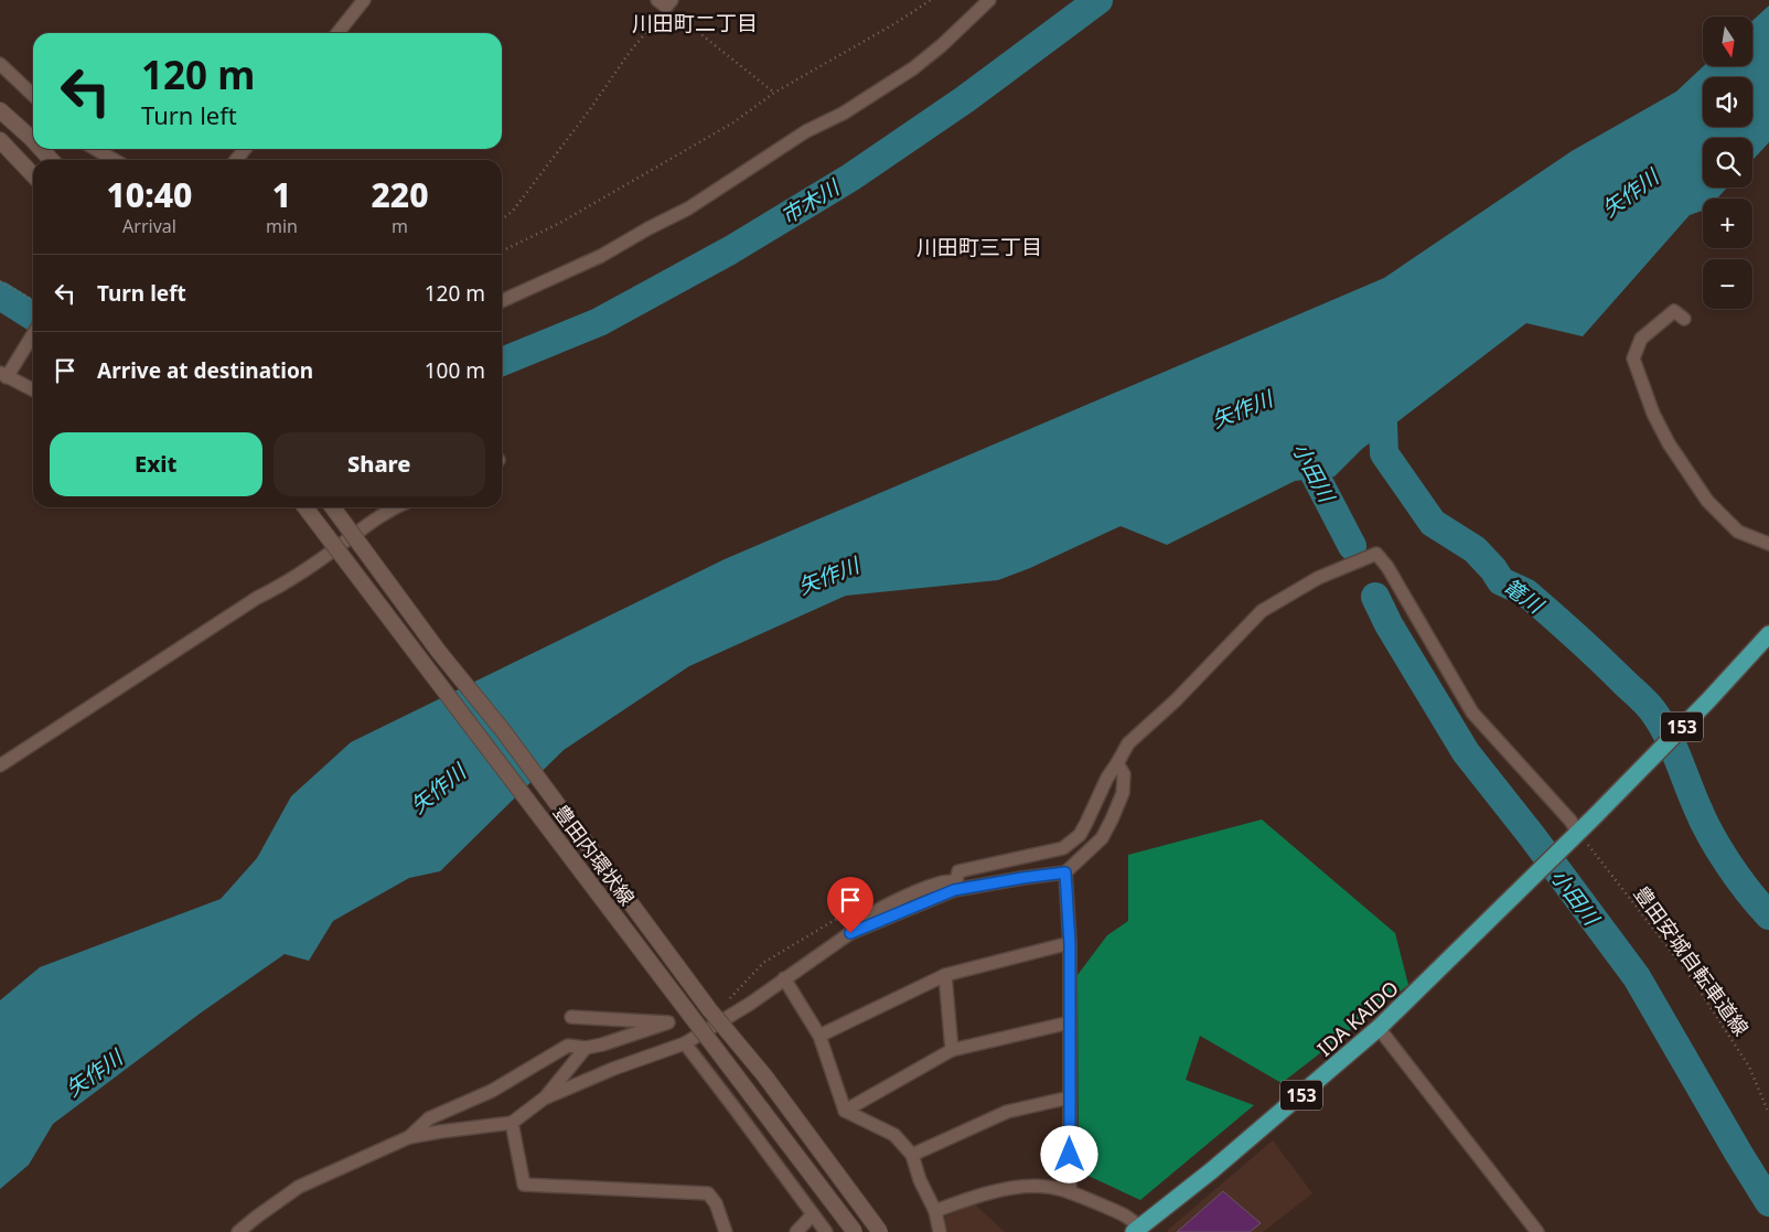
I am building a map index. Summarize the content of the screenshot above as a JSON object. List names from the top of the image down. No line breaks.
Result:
{"streets":{"highway":["153","IDA KAIDO"],"street":["豊田内環状線"],"path":["豊田安城自転車道線"]},"crossings":[["豊田安城自転車道線","IDA KAIDO"]],"districts":["川田町二丁目","川田町三丁目"],"water":["矢作川","市木川","小田川","篭川"],"north":"bottom","page":{"map_buttons":["+","−"],"turn":["120 m","Turn left"],"eta":["10:40","Arrival","1","min","220","m"],"list":[{"name":"Turn left","value":"120 m"},{"name":"Arrive at destination","value":"100 m"}],"buttons":["Exit","Share"]}}
